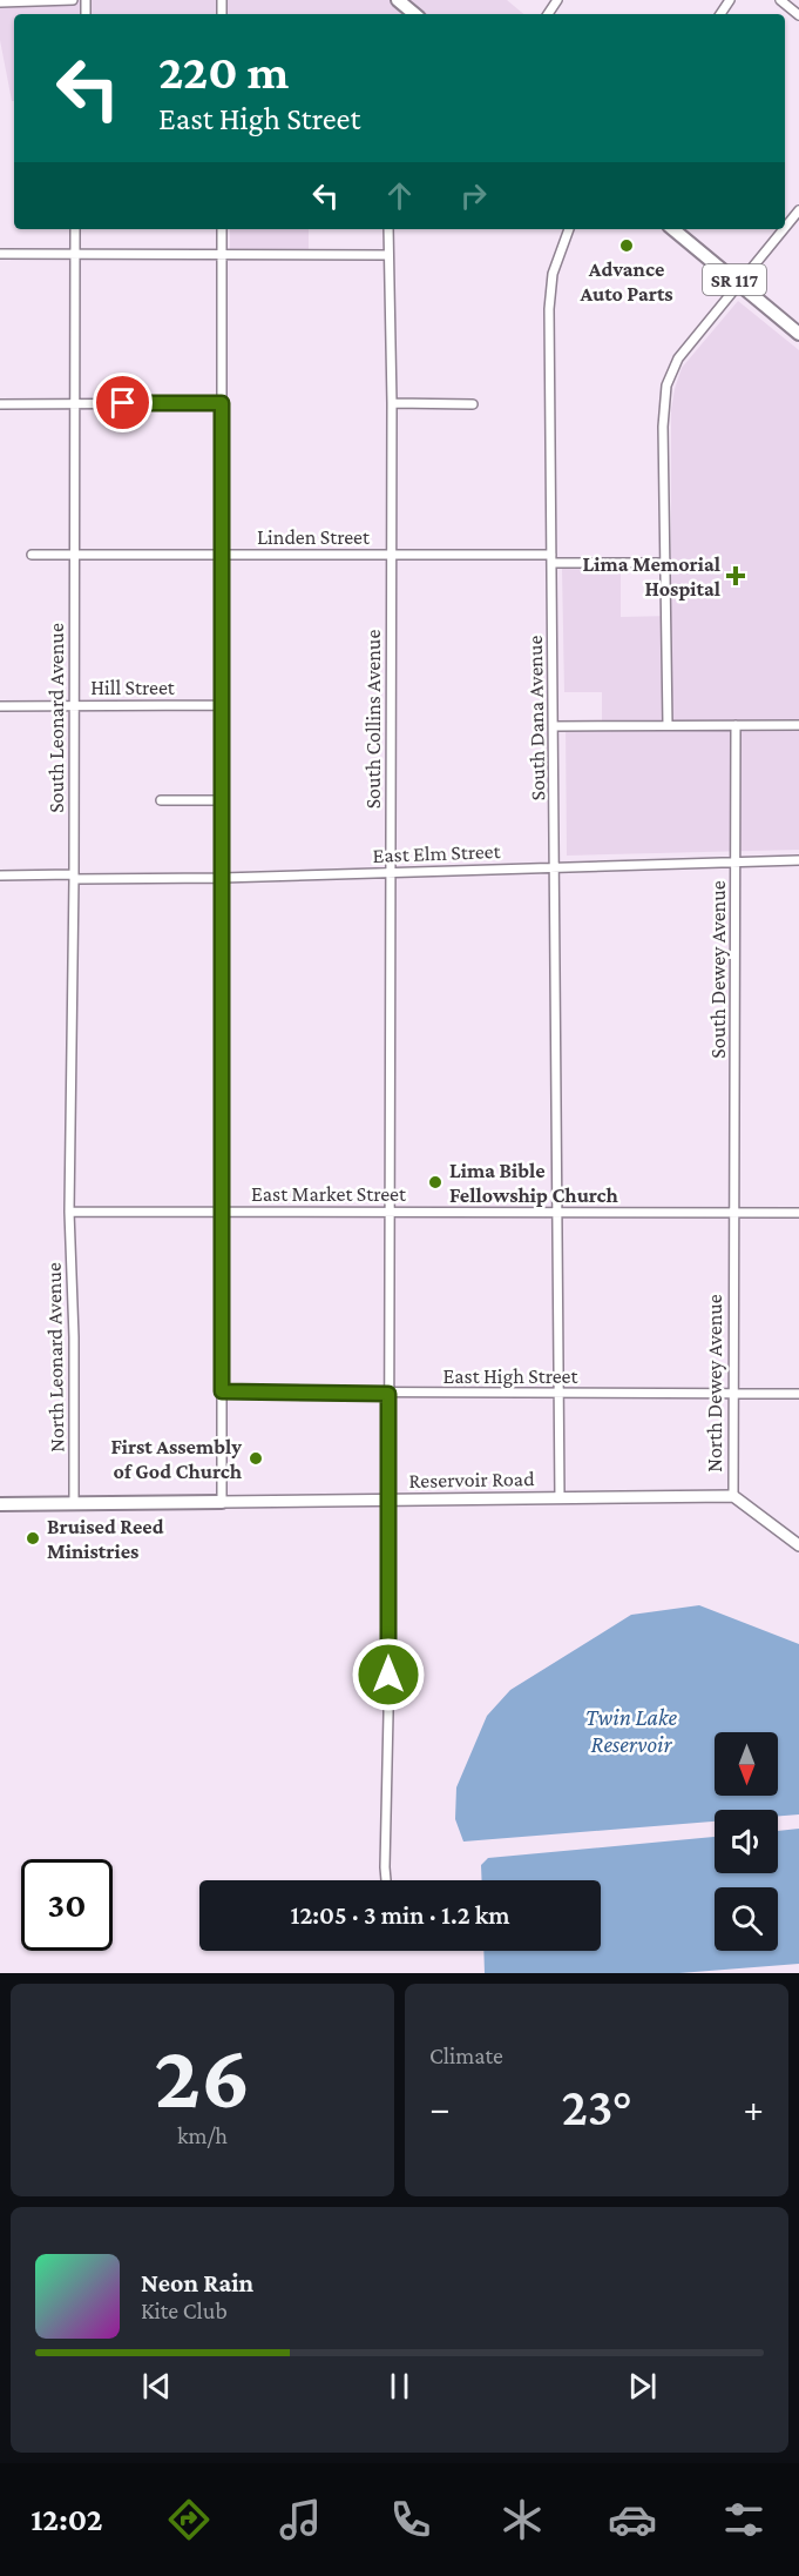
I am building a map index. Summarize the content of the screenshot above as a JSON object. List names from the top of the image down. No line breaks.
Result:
{"streets":{"main road":["SR 117","Reservoir Road"],"street":["Linden Street","Hill Street","South Leonard Avenue","South Dana Avenue","South Collins Avenue","East Elm Street","South Dewey Avenue","East Market Street","North Leonard Avenue","East High Street","North Dewey Avenue"]},"crossings":[["Linden Street","South Leonard Avenue"],["Linden Street","South Dana Avenue"],["Linden Street","South Collins Avenue"],["Hill Street","South Leonard Avenue"],["South Leonard Avenue","East Elm Street"],["South Leonard Avenue","East Market Street"],["South Leonard Avenue","North Leonard Avenue"],["South Dana Avenue","East Elm Street"],["South Dana Avenue","East Market Street"],["South Dana Avenue","East High Street"],["South Dana Avenue","Reservoir Road"],["South Collins Avenue","East Elm Street"],["South Collins Avenue","East Market Street"],["South Collins Avenue","East High Street"],["South Collins Avenue","Reservoir Road"],["East Elm Street","South Dewey Avenue"],["South Dewey Avenue","East Market Street"],["South Dewey Avenue","North Dewey Avenue"],["East Market Street","North Leonard Avenue"],["East Market Street","North Dewey Avenue"],["North Leonard Avenue","Reservoir Road"],["East High Street","North Dewey Avenue"],["North Dewey Avenue","Reservoir Road"]],"water":["Twin Lake Reservoir"],"places":{"other":["Advance Auto Parts","Lima Bible Fellowship Church","First Assembly of God Church","Bruised Reed Ministries"],"health":["Lima Memorial Hospital"]},"north":"bottom","page":{"turn":["220 m","East High Street"],"limit":"30","trip":"12:05 · 3 min · 1.2 km","tile":[["26","km/h"],"Climate"],"heat":["−","23°","+"],"song":["Neon Rain","Kite Club"],"tabs":"12:02"}}
